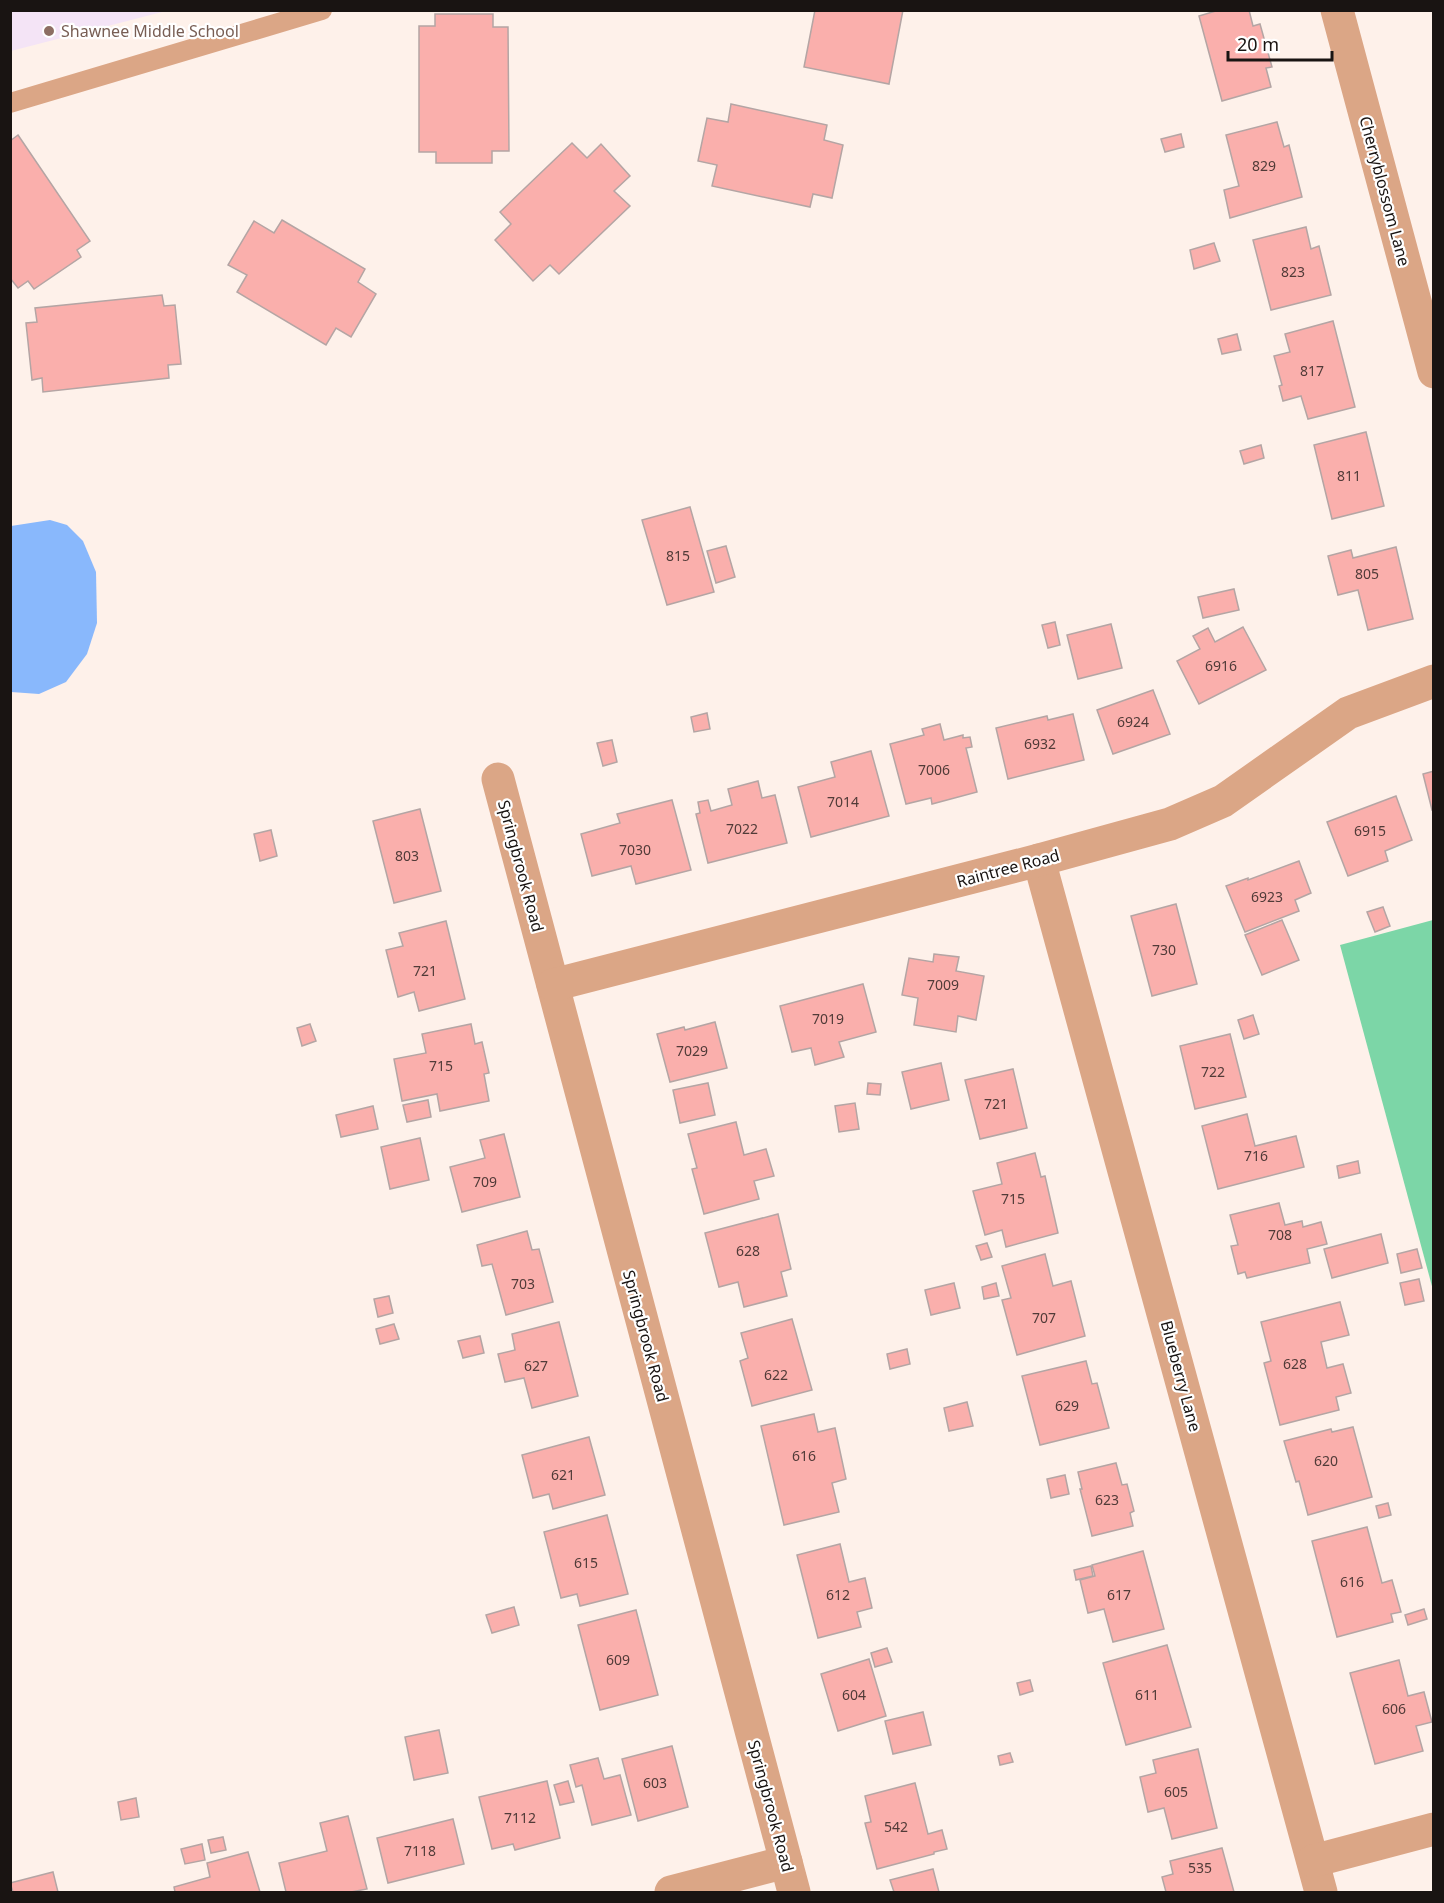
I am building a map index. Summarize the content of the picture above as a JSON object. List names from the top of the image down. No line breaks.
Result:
{"streets":{"street":["Cherryblossom Lane","Springbrook Road","Raintree Road","Blueberry Lane"]},"crossings":[["Springbrook Road","Raintree Road"],["Raintree Road","Blueberry Lane"]],"places":["Shawnee Middle School"],"house_numbers":["829","823","817","811","815","805","6916","6924","6932","7006","7014","7022","6915","7030","803","6923","730","721","7009","7019","7029","715","722","721","716","709","715","708","628","703","707","628","627","622","629","616","620","621","623","615","616","612","617","609","604","611","606","603","605","7112","542","7118","535"],"scale_bar":"20 m"}
